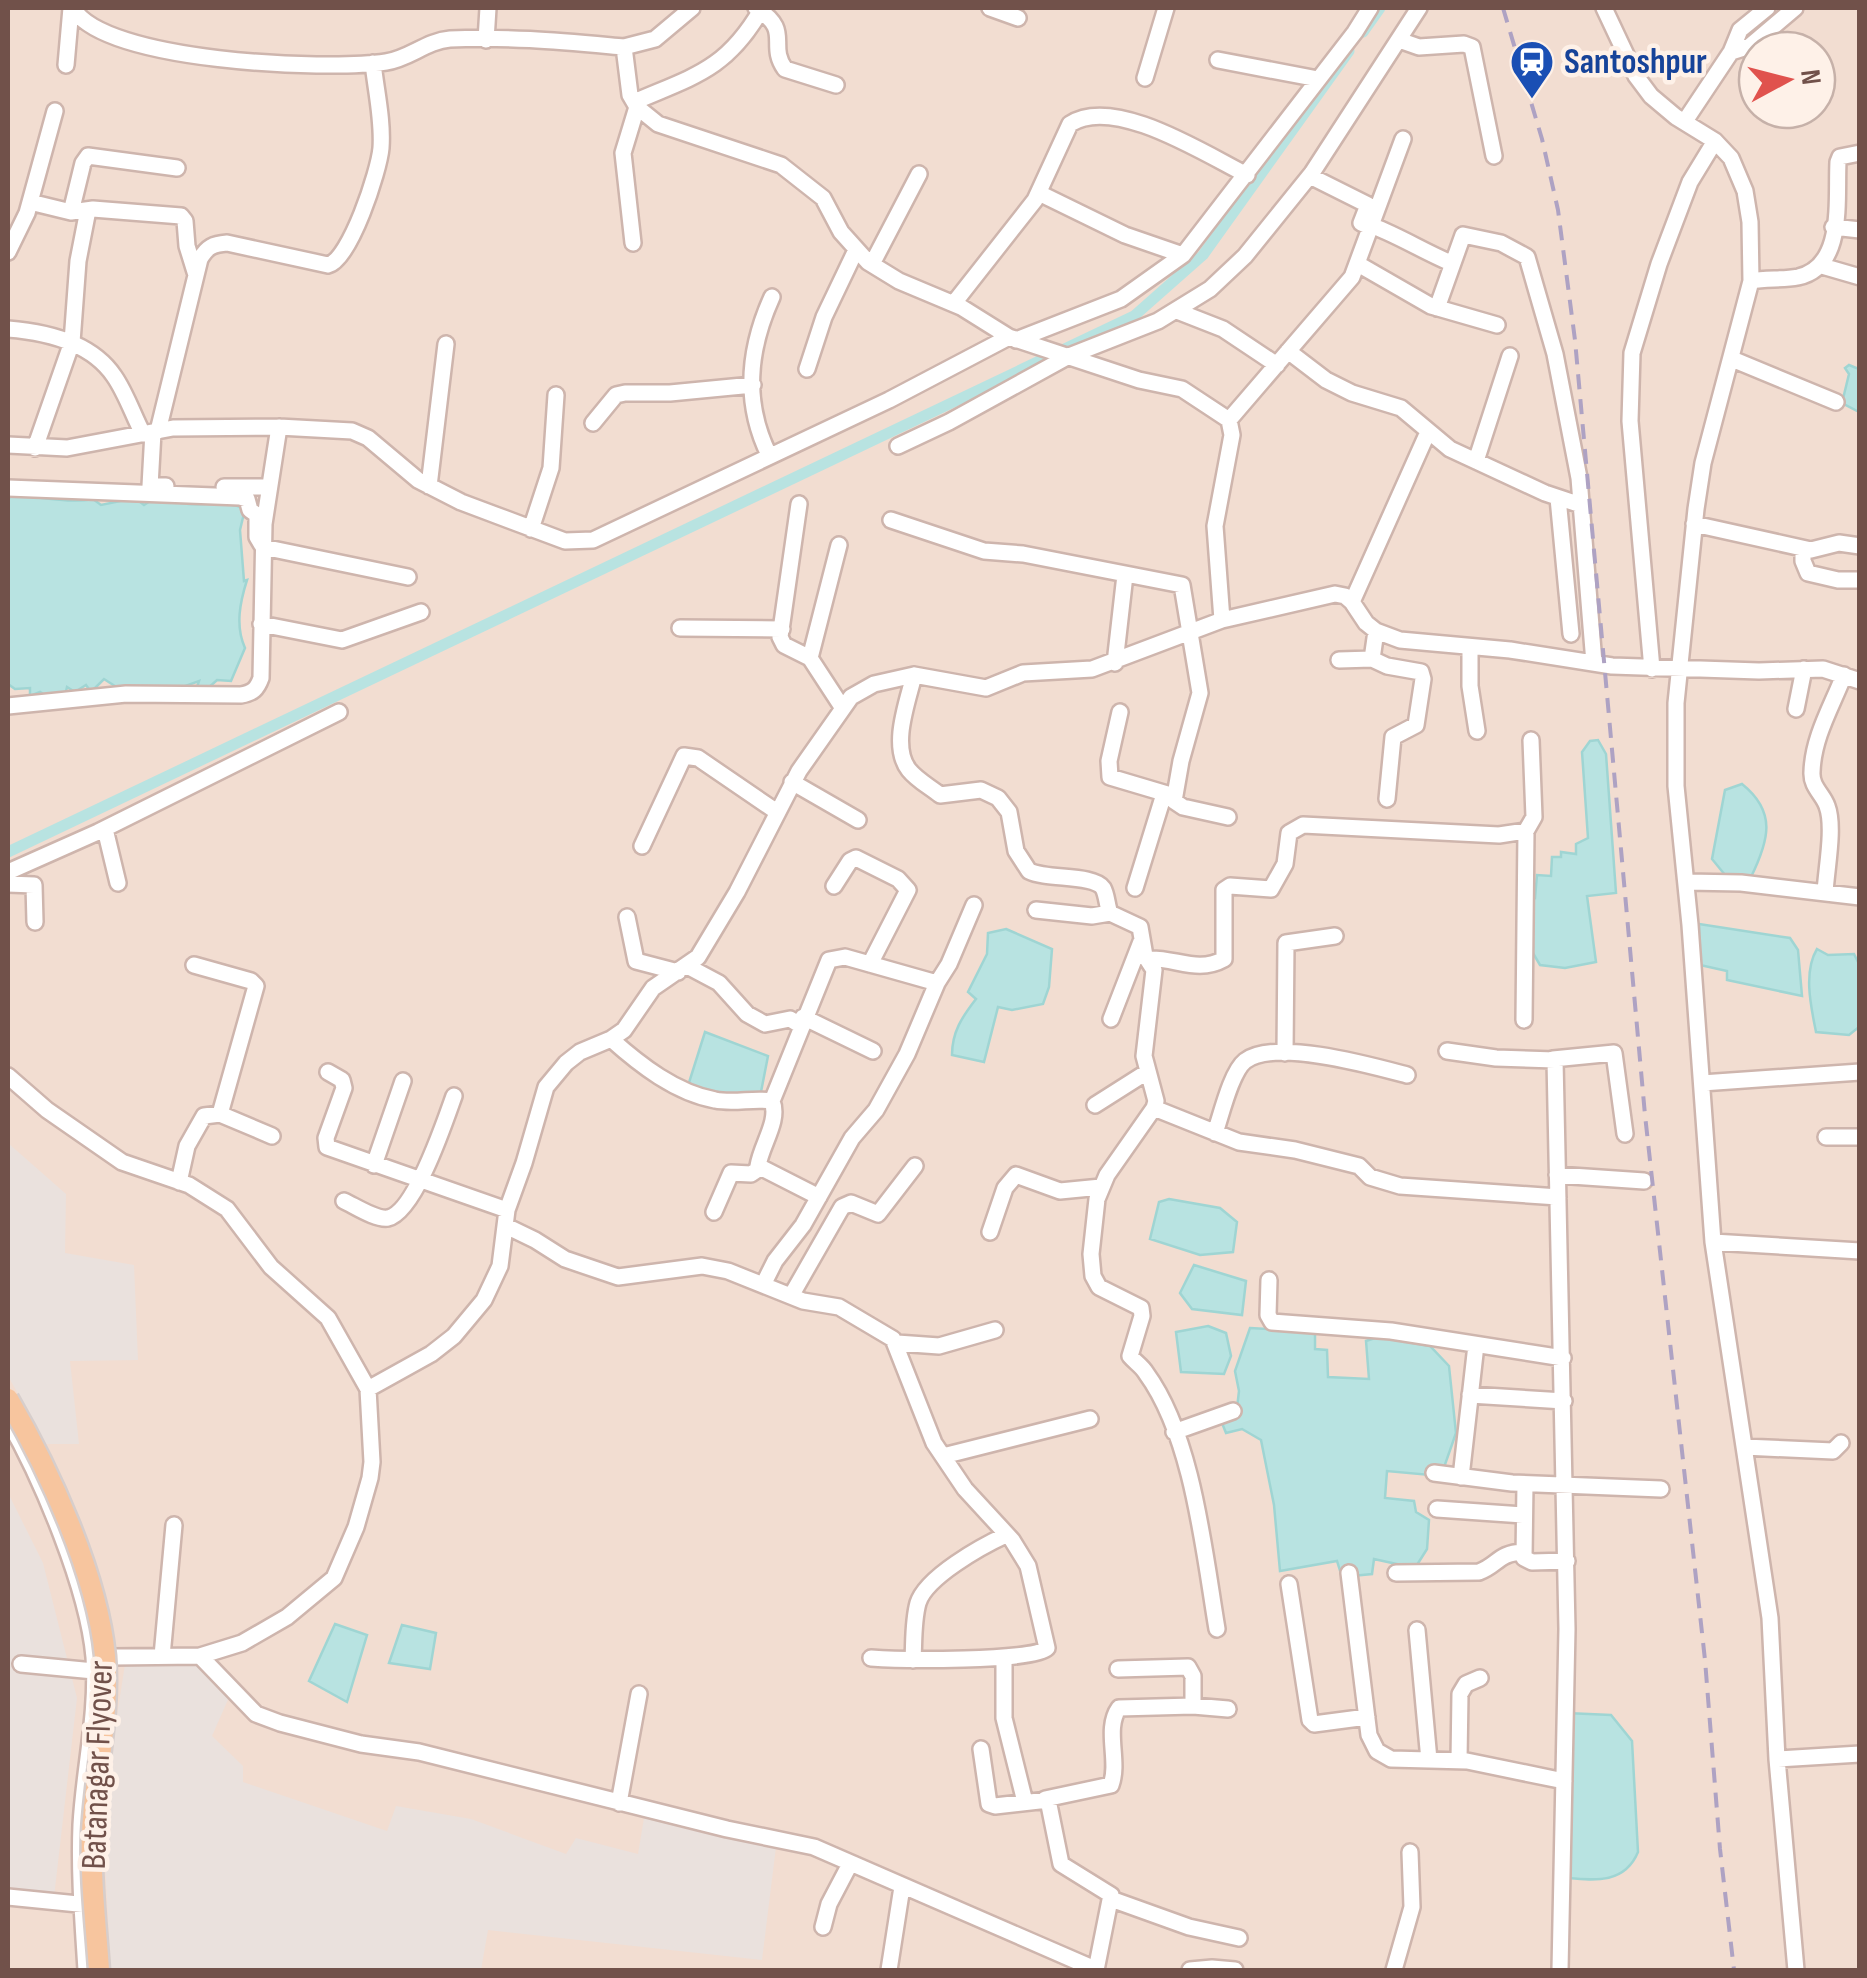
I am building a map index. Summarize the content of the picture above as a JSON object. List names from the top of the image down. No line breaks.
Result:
{"streets":{"main road":["Batanagar Flyover"]},"places":{"station":["Santoshpur"]},"north":"right"}
